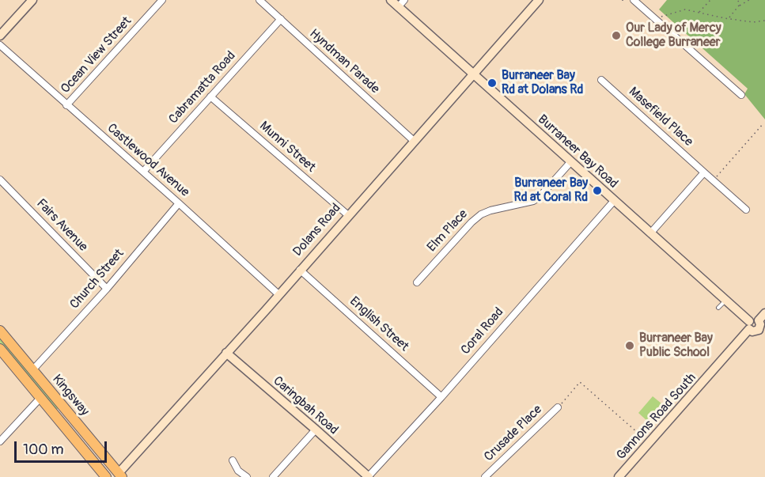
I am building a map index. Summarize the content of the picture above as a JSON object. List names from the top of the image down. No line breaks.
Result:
{"streets":{"main road":["Kingsway"],"street":["Ocean View Street","Hyndman Parade","Cabramatta Road","Masefield Place","Munni Street","Burraneer Bay Road","Castlewood Avenue","Fairs Avenue","Dolans Road","Elm Place","Church Street","English Street","Coral Road","Caringbah Road","Gannons Road South","Crusade Place"]},"crossings":[["Ocean View Street","Castlewood Avenue"],["Hyndman Parade","Cabramatta Road"],["Hyndman Parade","Dolans Road"],["Cabramatta Road","Munni Street"],["Cabramatta Road","Castlewood Avenue"],["Munni Street","Dolans Road"],["Burraneer Bay Road","Dolans Road"],["Burraneer Bay Road","Elm Place"],["Burraneer Bay Road","Coral Road"],["Burraneer Bay Road","Gannons Road South"],["Castlewood Avenue","Dolans Road"],["Castlewood Avenue","Church Street"],["Fairs Avenue","Church Street"],["Dolans Road","English Street"],["Dolans Road","Kingsway"],["Dolans Road","Caringbah Road"],["Church Street","Kingsway"],["English Street","Coral Road"],["Coral Road","Caringbah Road"]],"places":["Our Lady of Mercy College Burraneer","Burraneer Bay Rd at Dolans Rd","Burraneer Bay Rd at Coral Rd","Burraneer Bay Public School"],"scale_bar":"100 m"}
